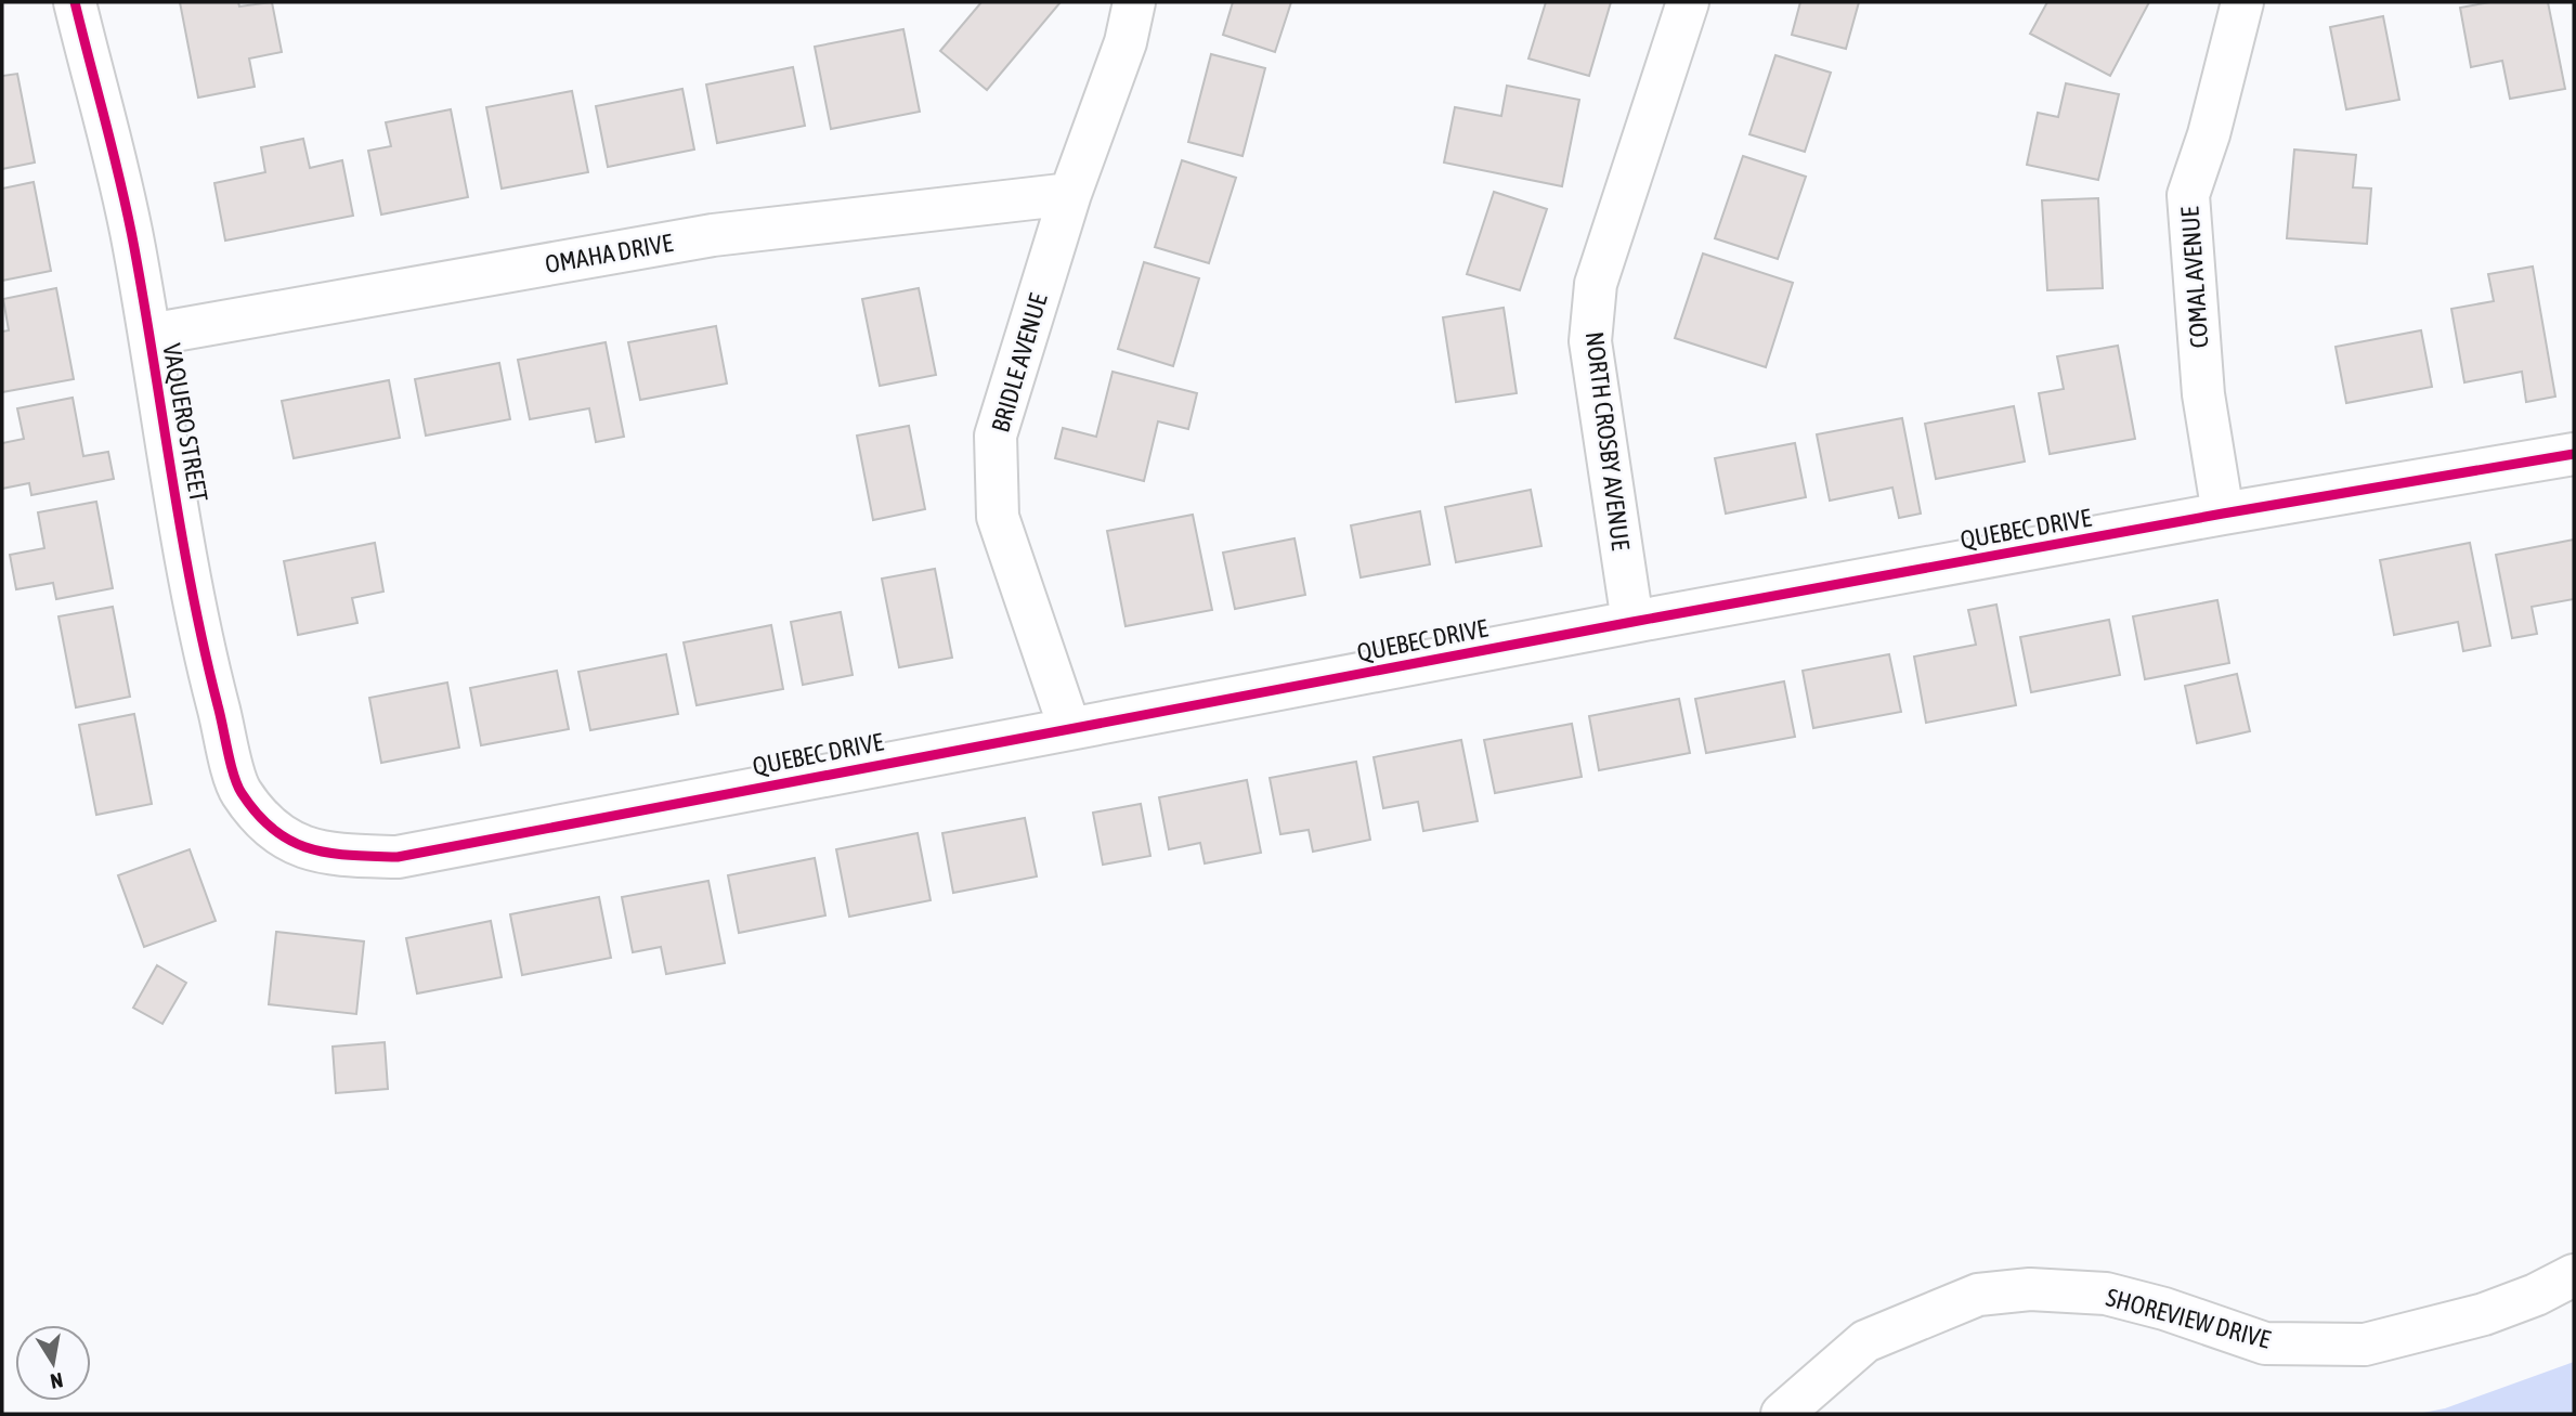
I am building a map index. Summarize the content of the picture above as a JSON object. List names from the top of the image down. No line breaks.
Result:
{"streets":{"street":["OMAHA DRIVE","COMAL AVENUE","BRIDLE AVENUE","VAQUERO STREET","NORTH CROSBY AVENUE","QUEBEC DRIVE","SHOREVIEW DRIVE"]},"crossings":[["OMAHA DRIVE","BRIDLE AVENUE"],["OMAHA DRIVE","VAQUERO STREET"],["COMAL AVENUE","QUEBEC DRIVE"],["BRIDLE AVENUE","QUEBEC DRIVE"],["VAQUERO STREET","QUEBEC DRIVE"],["NORTH CROSBY AVENUE","QUEBEC DRIVE"]],"north":"bottom"}
